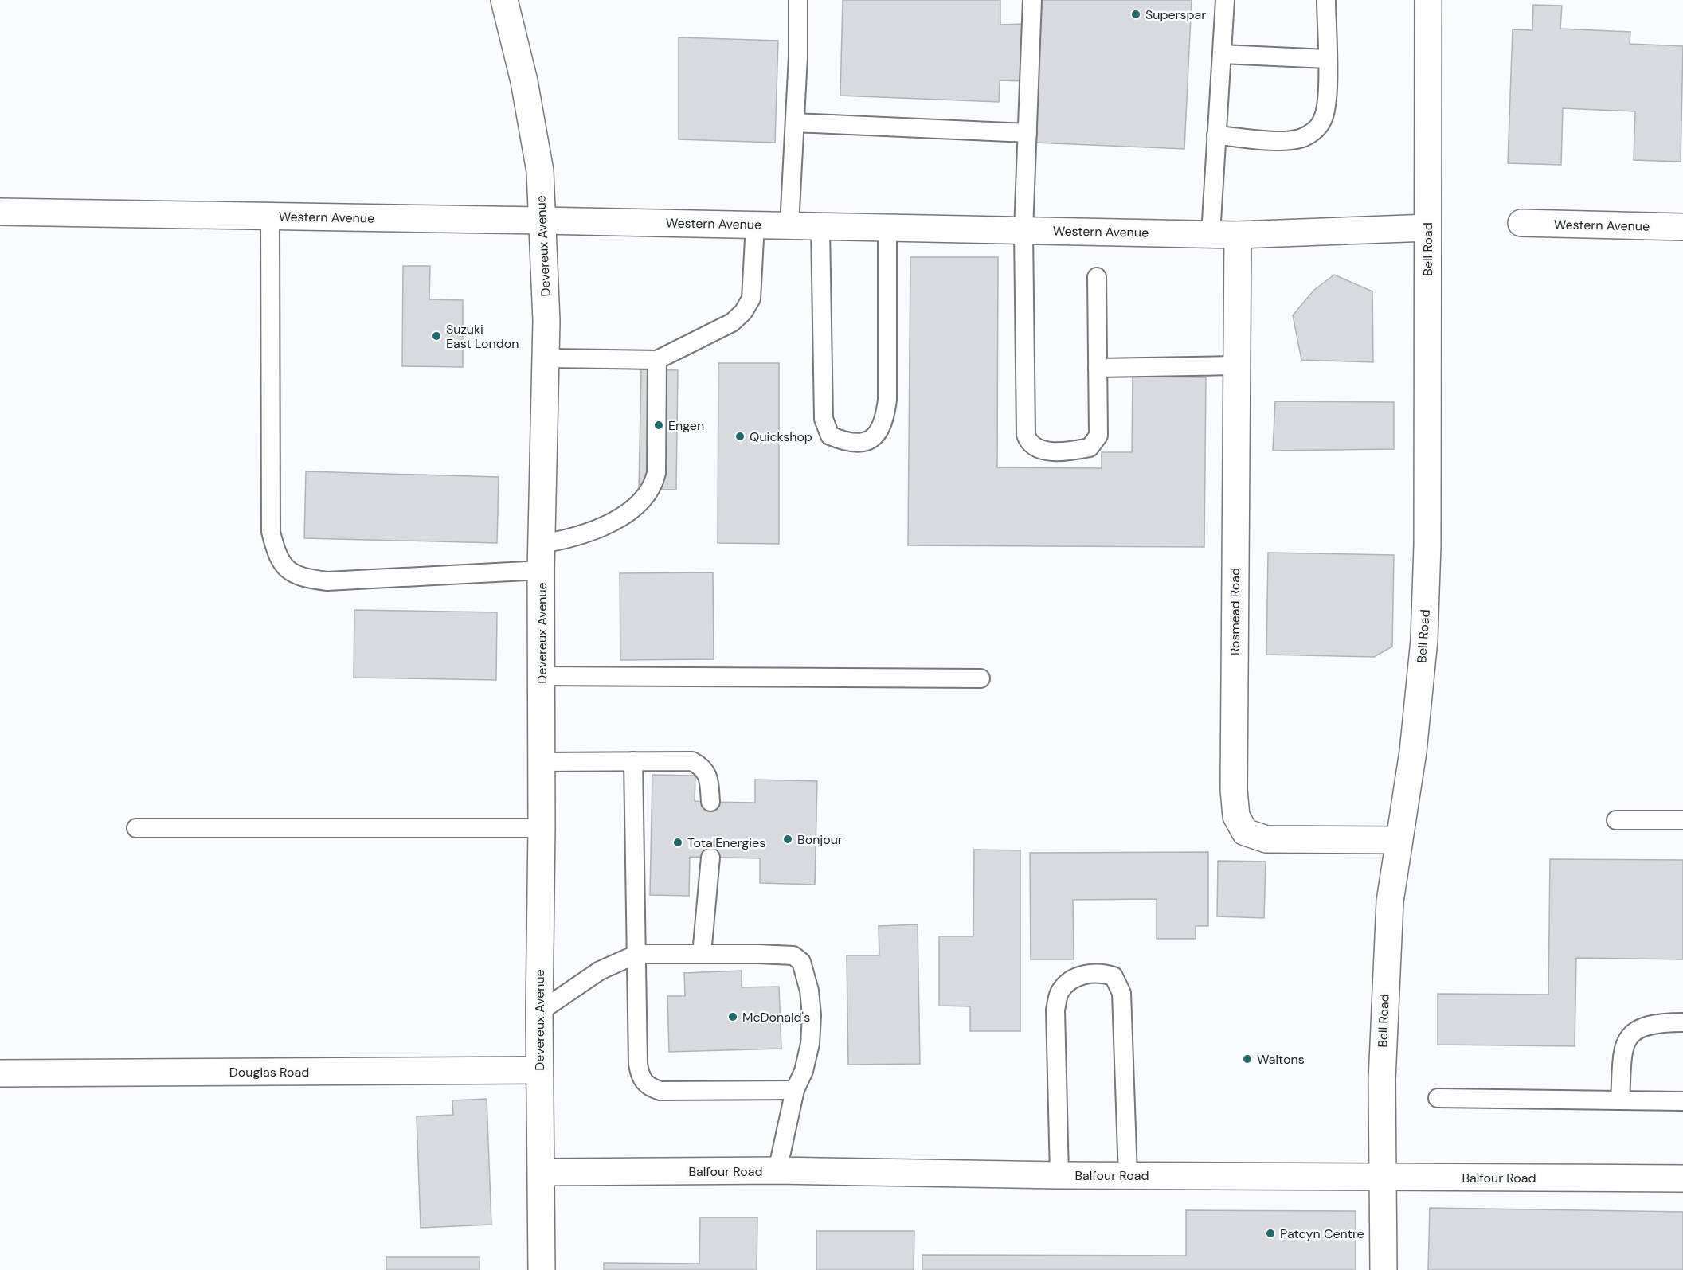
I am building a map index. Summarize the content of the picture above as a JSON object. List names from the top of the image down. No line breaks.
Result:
{"streets":{"street":["Western Avenue","Devereux Avenue","Bell Road","Rosmead Road","Douglas Road","Balfour Road"]},"crossings":[["Western Avenue","Devereux Avenue"],["Western Avenue","Bell Road"],["Western Avenue","Rosmead Road"],["Devereux Avenue","Douglas Road"],["Devereux Avenue","Balfour Road"],["Bell Road","Rosmead Road"],["Bell Road","Balfour Road"]],"places":["Superspar","Suzuki East London","Engen","Quickshop","Bonjour","TotalEnergies","McDonald's","Waltons","Patcyn Centre"]}
